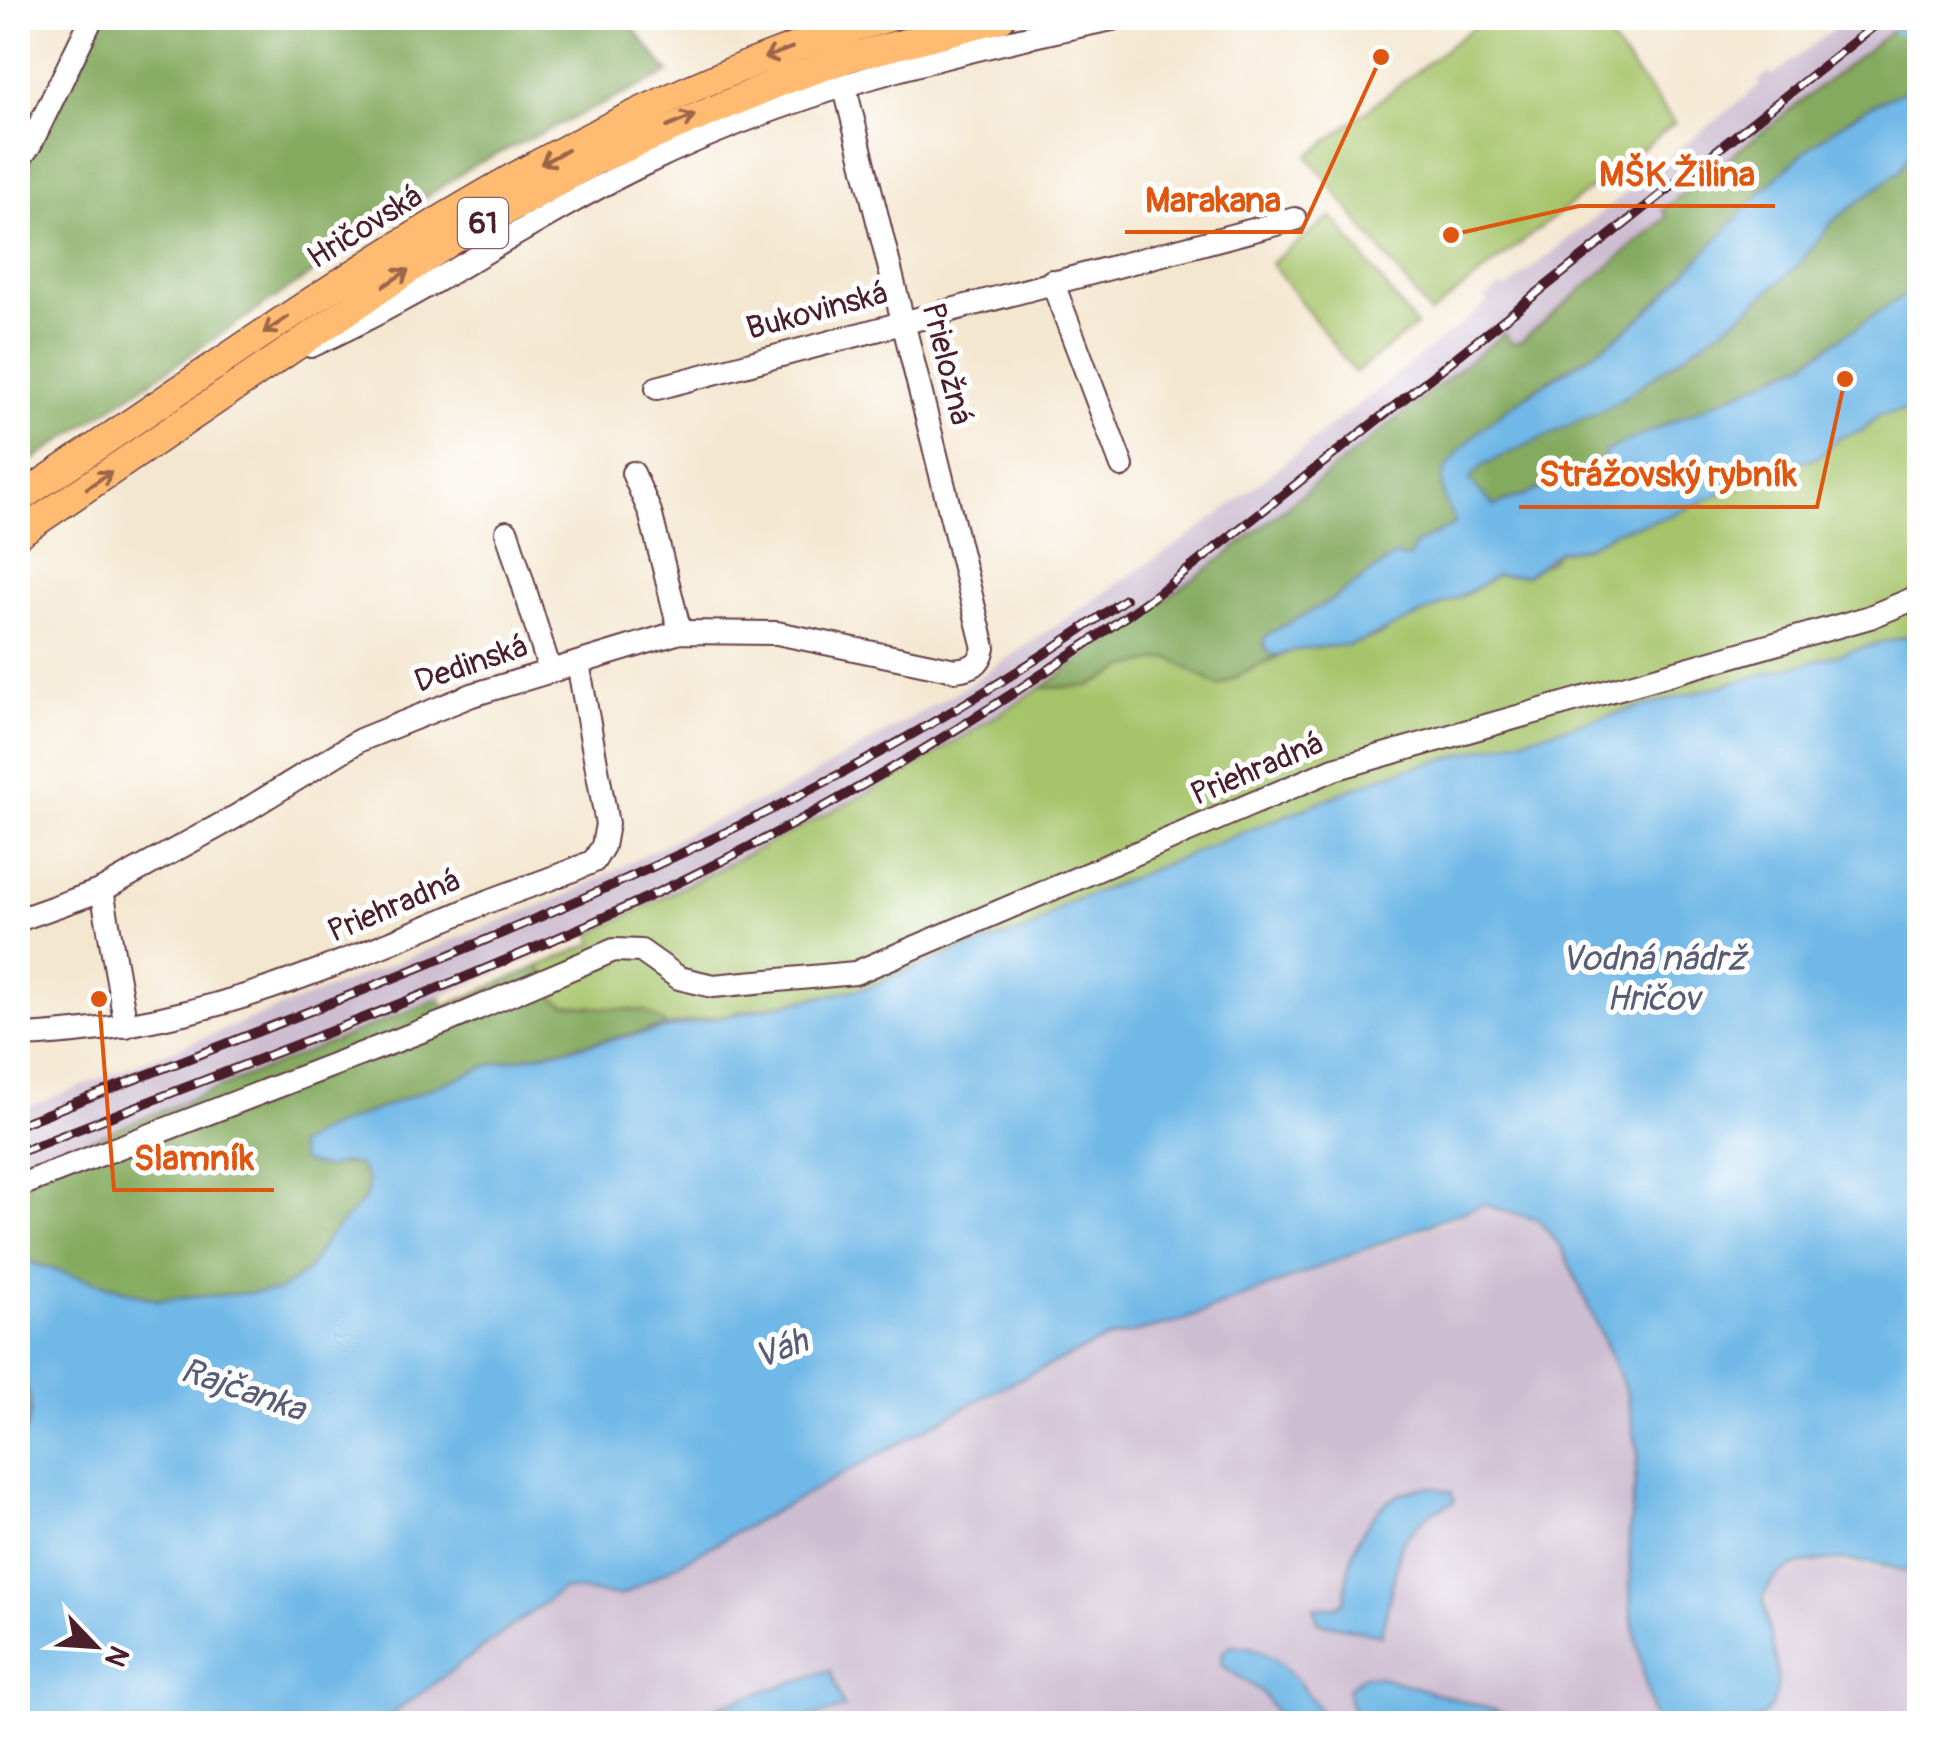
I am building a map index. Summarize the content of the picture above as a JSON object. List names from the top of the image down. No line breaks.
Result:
{"streets":{"main road":["61","Hričovská"],"street":["Bukovinská","Prieložná","Dedinská","Priehradná"]},"crossings":[["Hričovská","Prieložná"],["Bukovinská","Prieložná"],["Prieložná","Dedinská"],["Dedinská","Priehradná"]],"water":["Vodná nádrž Hričov","Váh","Rajčanka"],"places":["Marakana","MŠK Žilina","Strážovský rybník","Slamník"],"north":"bottom right"}
